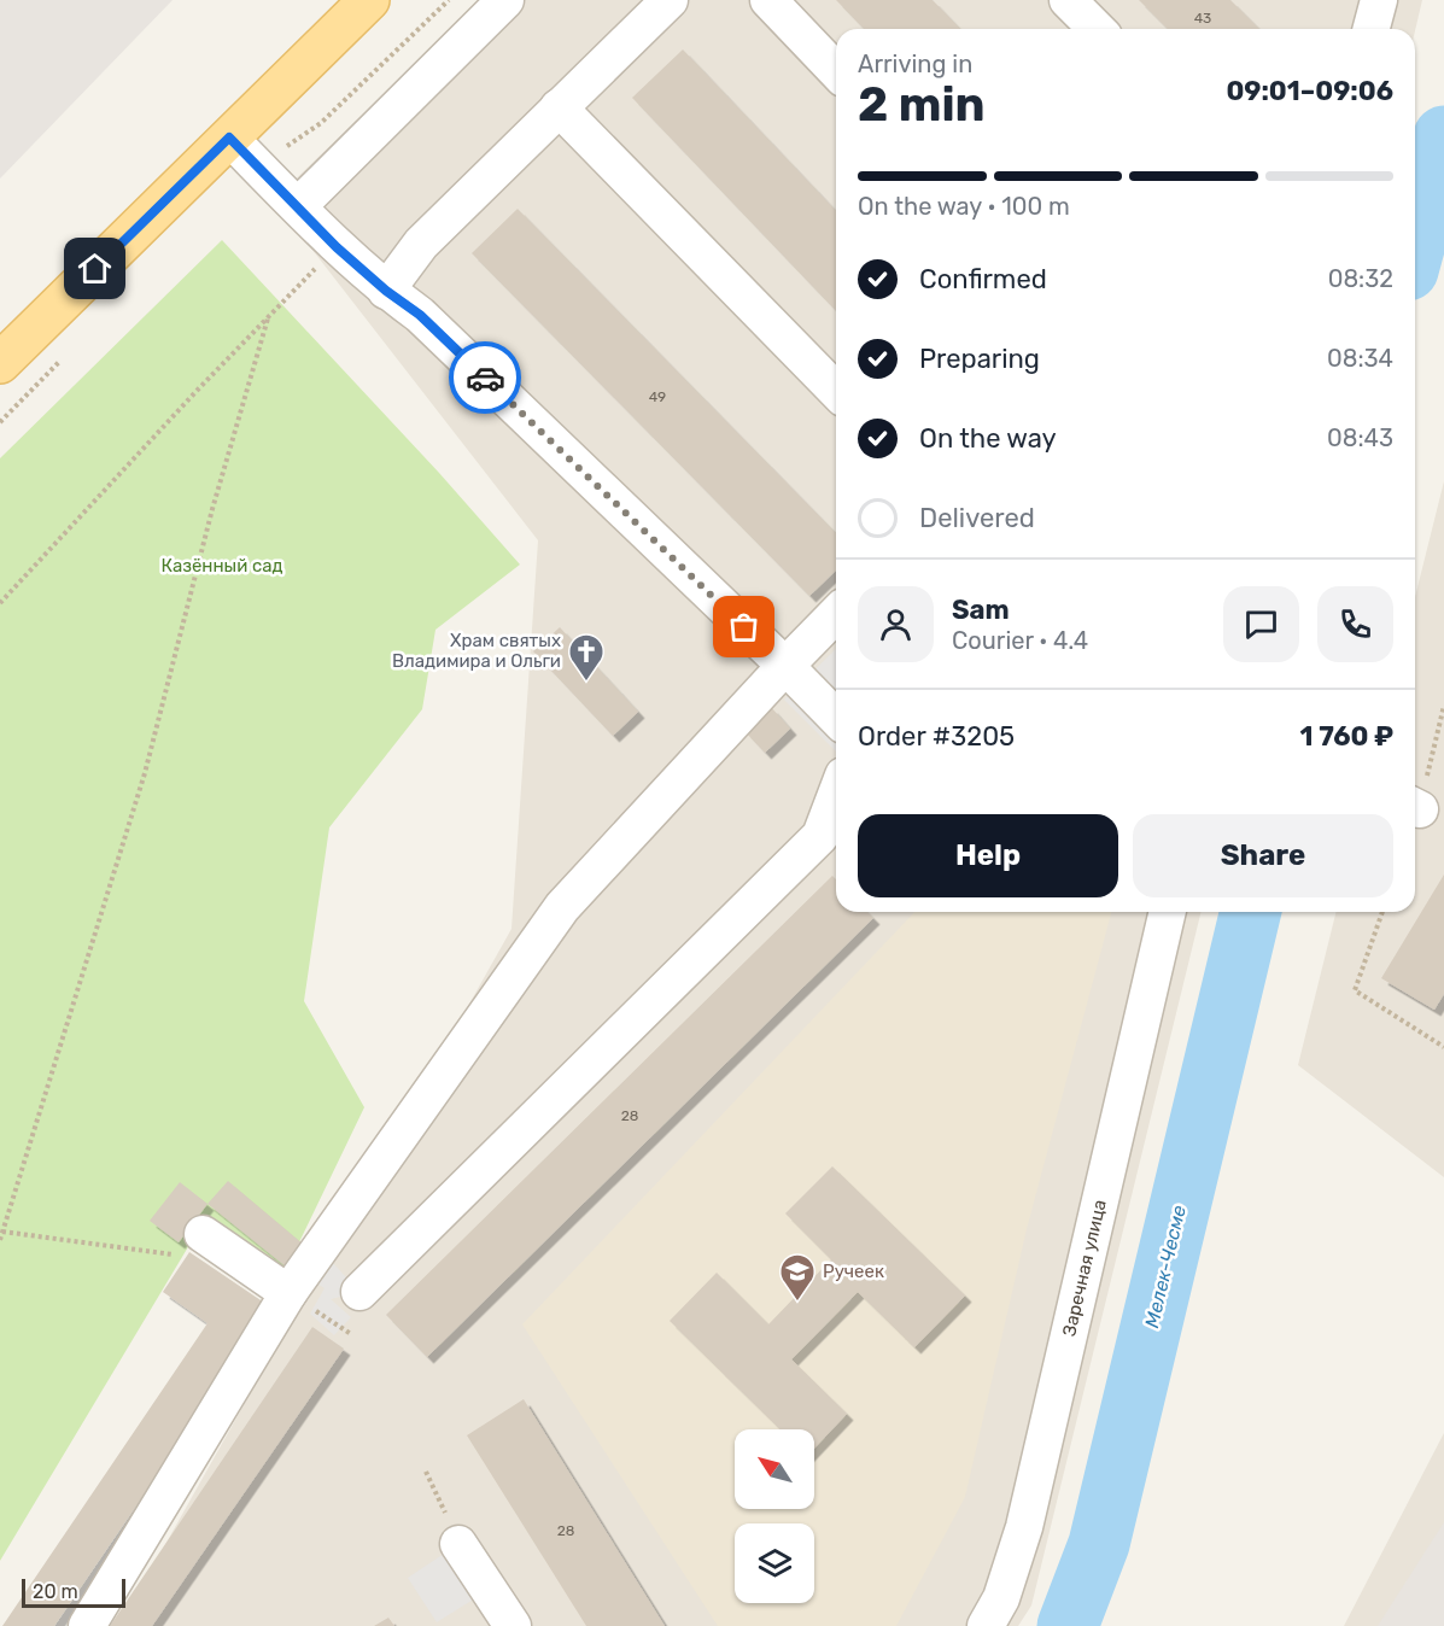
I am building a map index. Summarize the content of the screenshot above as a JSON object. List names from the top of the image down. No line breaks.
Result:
{"streets":{"street":["Заречная улица"]},"water":["Мелек-Чесме"],"parks":["Казённый сад"],"places":{"church":["Храм святых Владимира и Ольги"],"school or university":["Ручеек"]},"house_numbers":["43","49","28","28"],"scale_bar":"20 m","north":"top left","page":{"heading":["2 min","Arriving in","09:01–09:06"],"panel":["Sam","Courier · 4.4","Order #3205","1 760 ₽"],"bar":"On the way · 100 m","list":[["Confirmed","08:32"],["Preparing","08:34"],["On the way","08:43"],"Delivered"],"buttons":["Help","Share"],"scale":"20 m"}}
